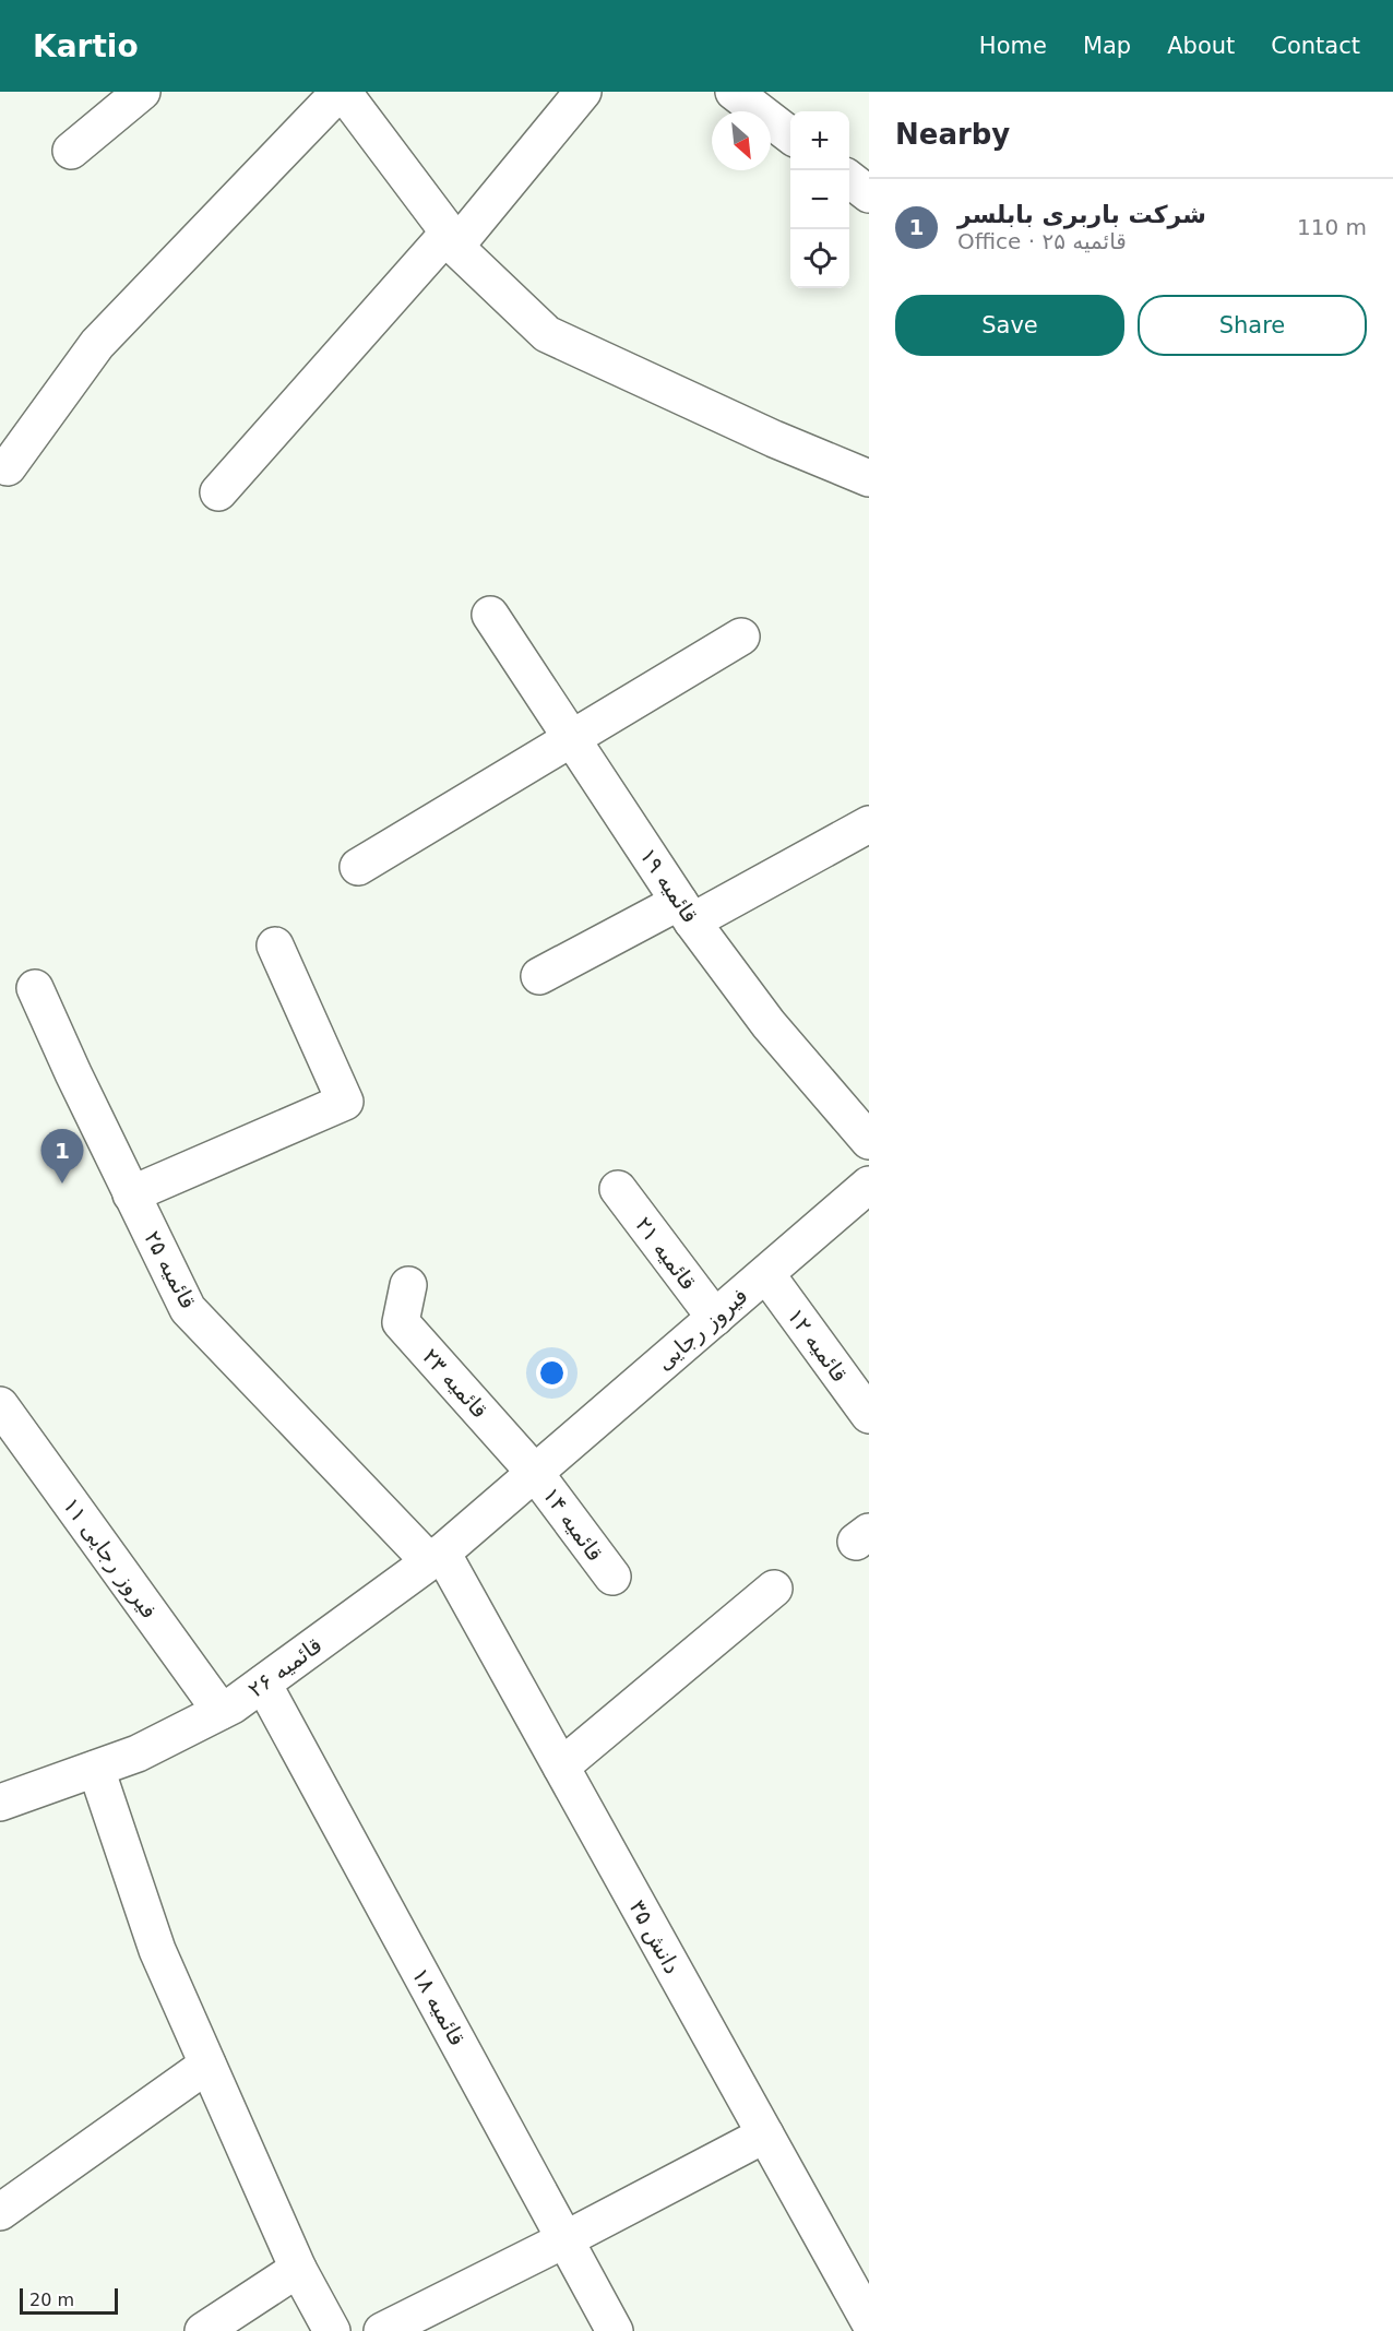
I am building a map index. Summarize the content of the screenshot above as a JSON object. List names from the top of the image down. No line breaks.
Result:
{"streets":{"street":["قائمیه ۱۹","قائمیه ۲۱","قائمیه ۲۵","فیروز رجایی","قائمیه ۱۲","قائمیه ۲۳","قائمیه ۱۴","فیروز رجایی ۱۱","قائمیه ۲۶","دانش ۳۵","قائمیه ۱۸"]},"crossings":[["قائمیه ۲۱","فیروز رجایی"],["قائمیه ۲۵","قائمیه ۲۶"],["قائمیه ۲۵","دانش ۳۵"],["فیروز رجایی","قائمیه ۱۲"],["فیروز رجایی","قائمیه ۲۳"],["فیروز رجایی","قائمیه ۱۴"],["فیروز رجایی","قائمیه ۲۶"],["قائمیه ۲۳","قائمیه ۱۴"],["قائمیه ۲۳","قائمیه ۲۶"],["قائمیه ۱۴","قائمیه ۲۶"],["فیروز رجایی ۱۱","قائمیه ۲۶"],["قائمیه ۲۶","دانش ۳۵"],["قائمیه ۲۶","قائمیه ۱۸"]],"scale_bar":"20 m","north":"bottom right","page":{"header":"Kartio","nav":["Home","Map","About","Contact"],"heading":"Nearby","map_buttons":["+","−"],"list":[{"mark":"1","name":"شرکت باربری بابلسر","note":"Office · قائمیه ۲۵","value":"110 m"}],"buttons":["Save","Share"],"pins":"1","scale":"20 m"}}
